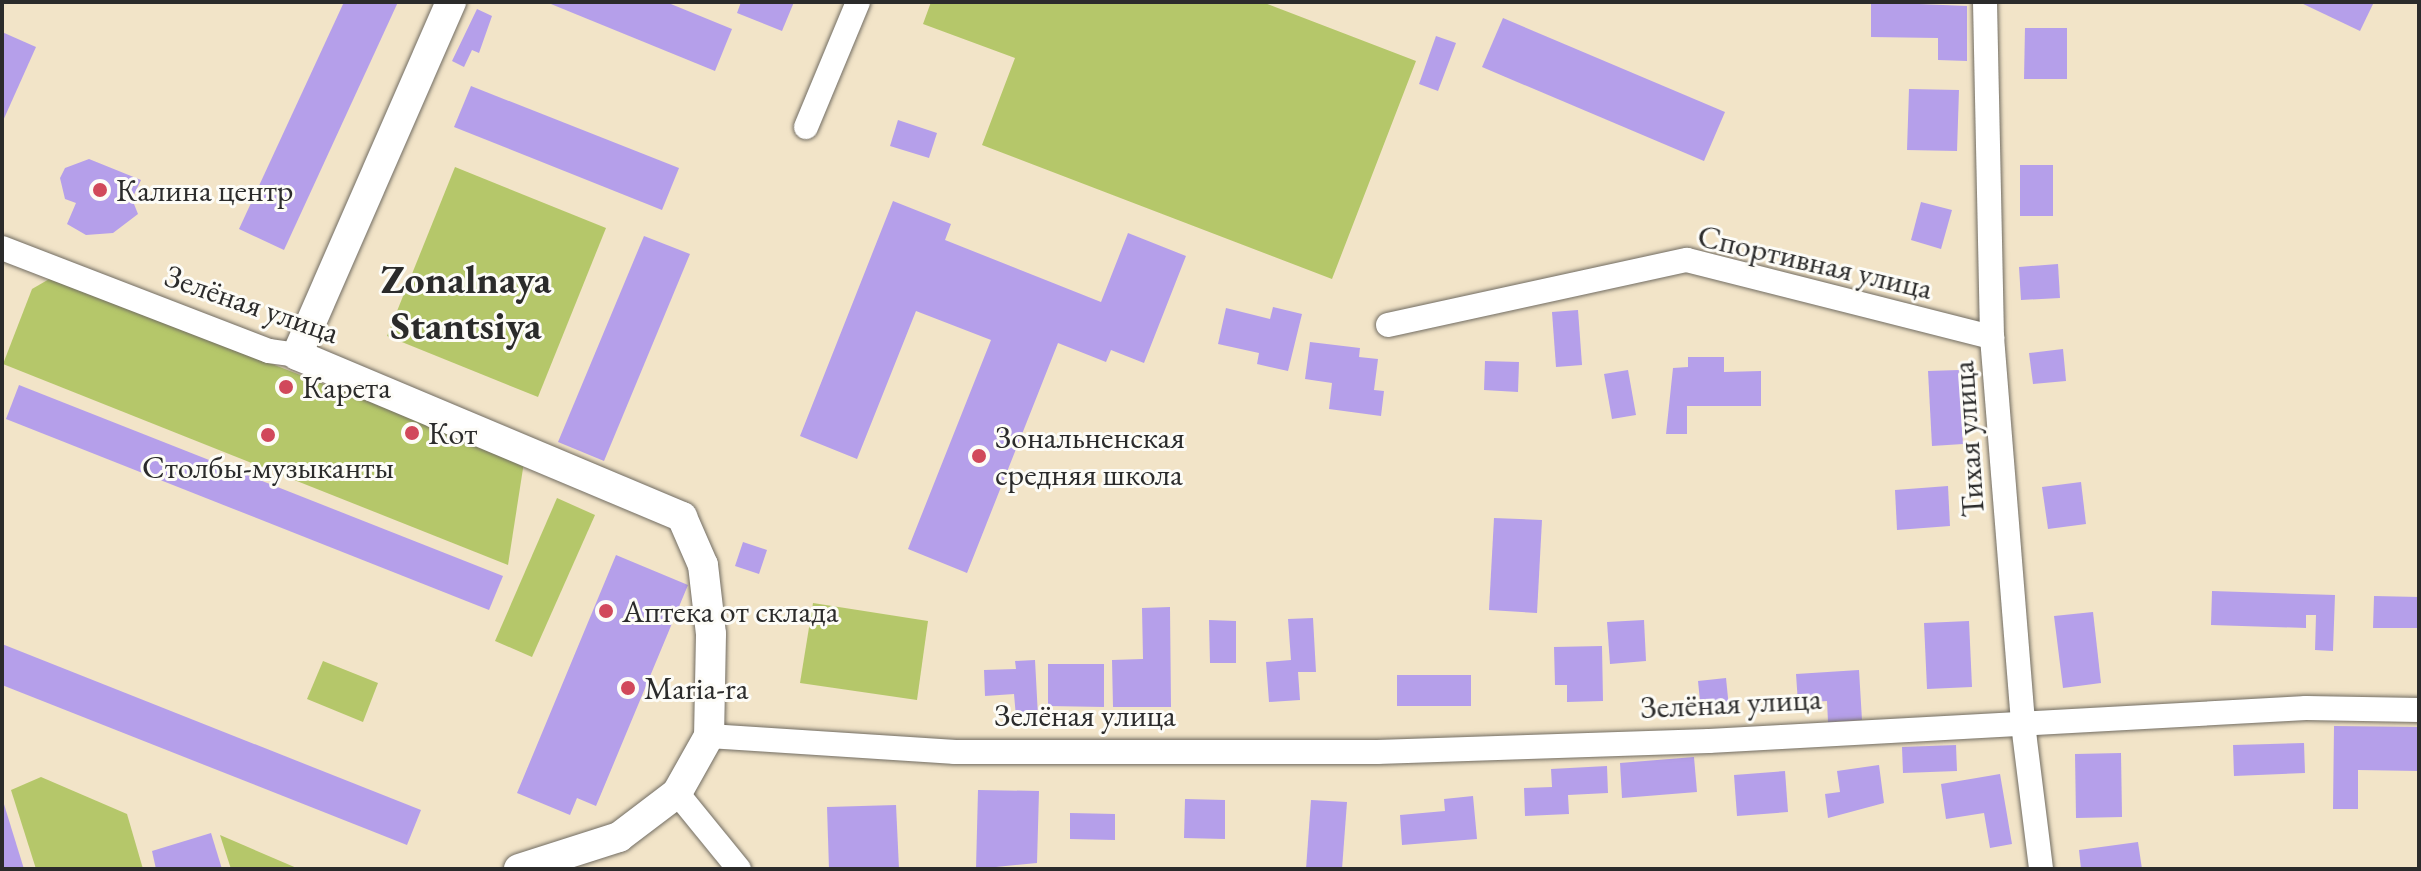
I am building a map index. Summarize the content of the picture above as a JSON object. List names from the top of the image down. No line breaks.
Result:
{"streets":{"street":["Спортивная улица","Зелёная улица","Тихая улица"]},"crossings":[["Спортивная улица","Тихая улица"],["Зелёная улица","Тихая улица"]],"districts":["Zonalnaya Stantsiya"],"places":["Калина центр","Карета","Кот","Столбы-музыканты","Зональненская средняя школа","Аптека от склада","Maria-ra"]}
